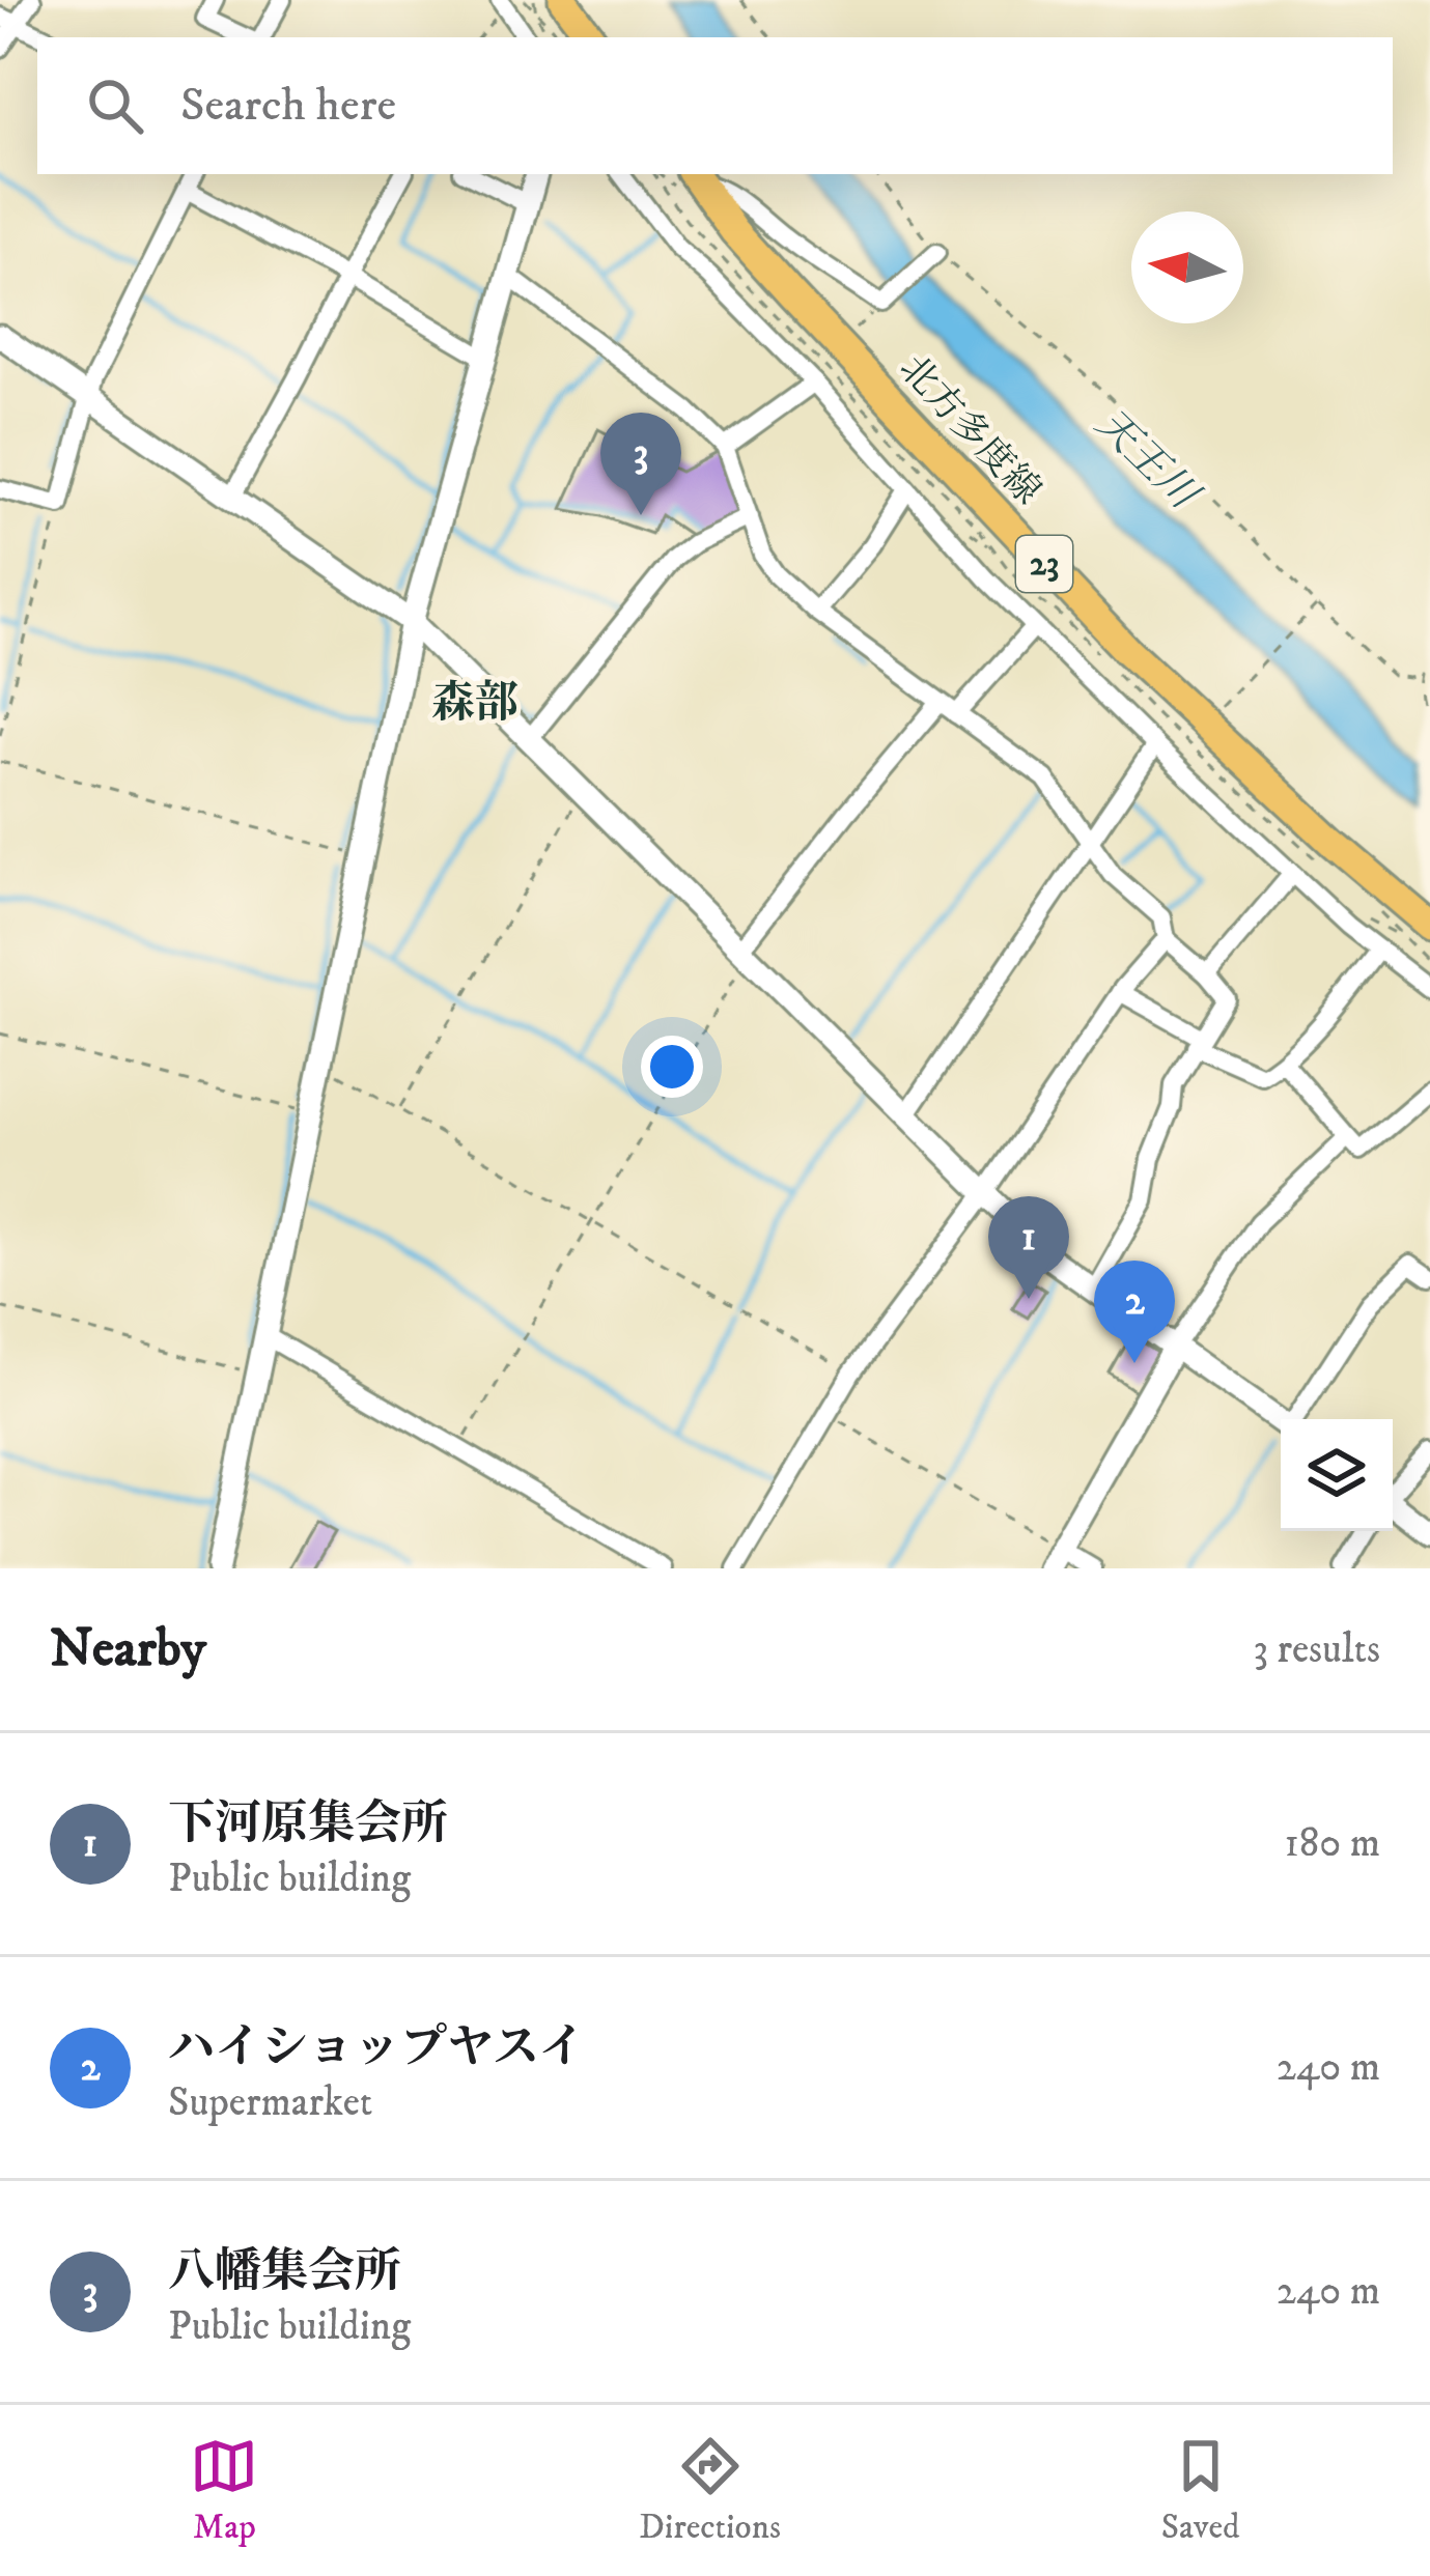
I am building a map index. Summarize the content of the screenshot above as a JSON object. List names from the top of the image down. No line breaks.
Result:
{"streets":{"main road":["北方多度線","23"]},"districts":["森部"],"water":["天王川"],"north":"left","page":{"search":"Search here","pins":["3","1","2"],"heading":["Nearby","3 results"],"list":[{"mark":"1","name":"下河原集会所","note":"Public building","value":"180 m"},{"mark":"2","name":"ハイショップヤスイ","note":"Supermarket","value":"240 m"},{"mark":"3","name":"八幡集会所","note":"Public building","value":"240 m"}],"nav":["Map","Directions","Saved"]}}
